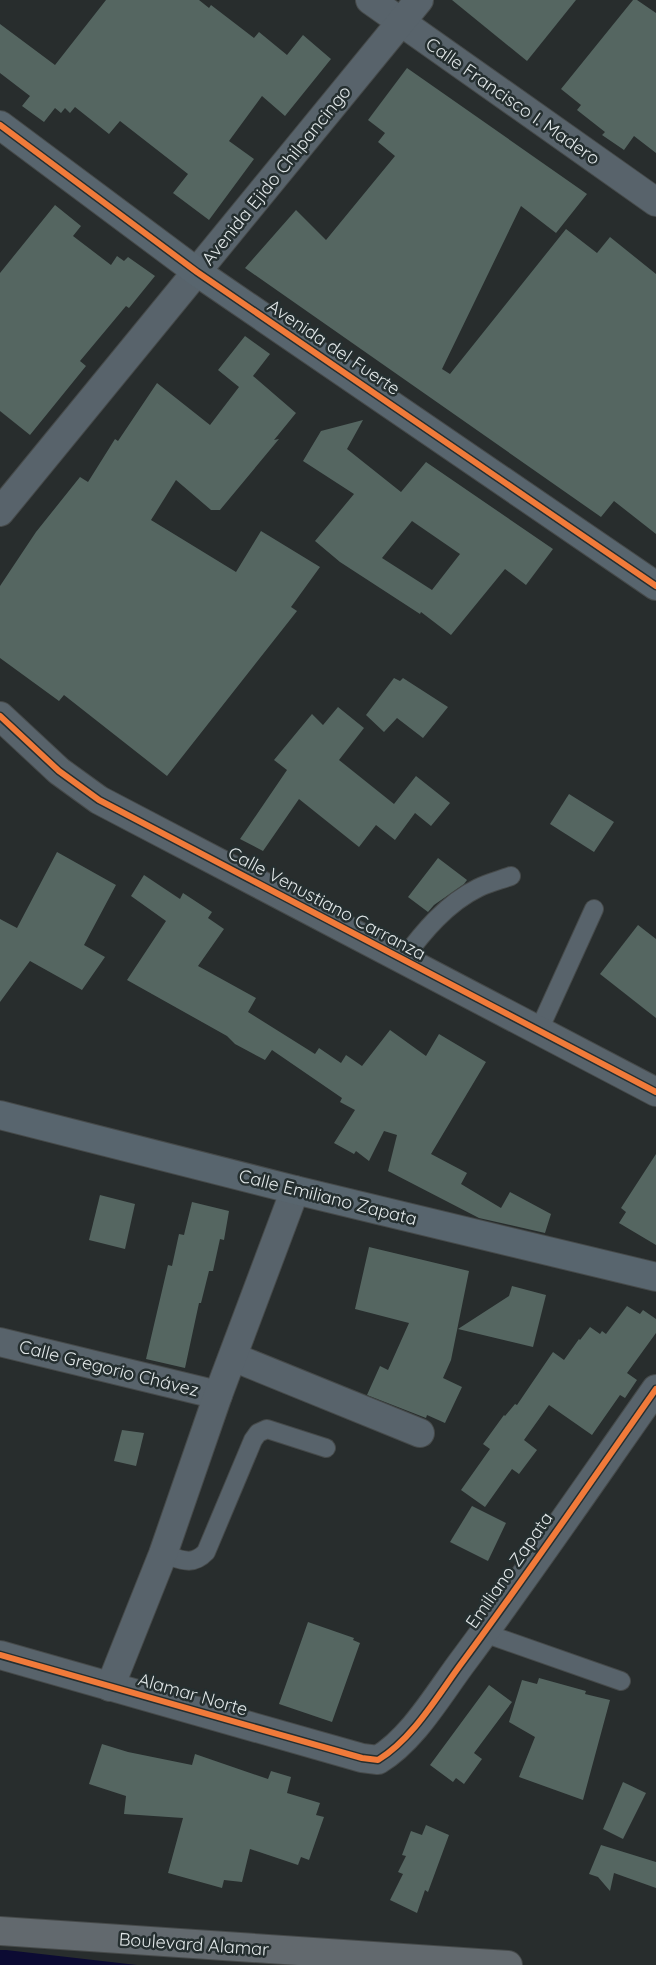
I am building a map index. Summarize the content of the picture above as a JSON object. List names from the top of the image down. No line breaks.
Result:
{"streets":{"highway":["Boulevard Alamar"],"street":["Calle Francisco I. Madero","Avenida Ejido Chilpancingo","Avenida del Fuerte","Calle Venustiano Carranza","Calle Emiliano Zapata","Calle Gregorio Chávez","Emiliano Zapata","Alamar Norte"]},"crossings":[["Calle Francisco I. Madero","Avenida Ejido Chilpancingo"],["Avenida Ejido Chilpancingo","Avenida del Fuerte"],["Emiliano Zapata","Alamar Norte"]]}
